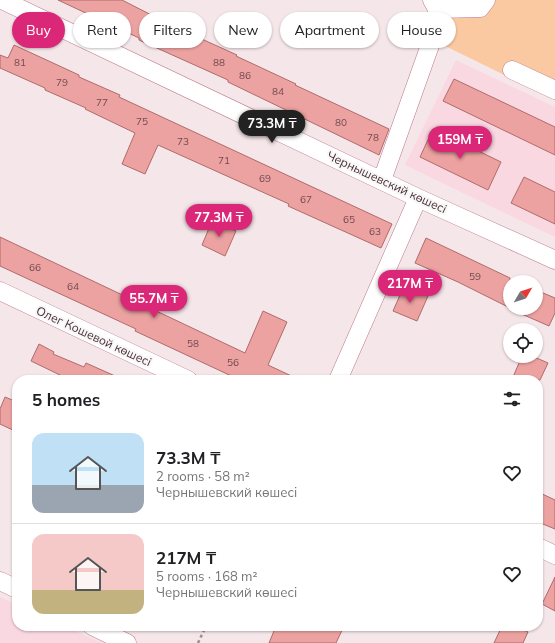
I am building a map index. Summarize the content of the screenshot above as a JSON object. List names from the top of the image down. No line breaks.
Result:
{"streets":{"street":["Чернышевский көшесі","Олег Кошевой көшесі"]},"house_numbers":["81","88","86","79","84","77","75","80","78","73","71","69","67","65","63","66","59","64","58","56"],"north":"top right","page":{"chip":["Buy","Rent","Filters","New","Apartment","House"],"price":["73.3M ₸","159M ₸","77.3M ₸","217M ₸","55.7M ₸"],"heading":"5 homes","list":[{"name":"73.3M ₸","note":"2 rooms · 58 m² · Чернышевский көшесі"},{"name":"217M ₸","note":"5 rooms · 168 m² · Чернышевский көшесі"}]}}
